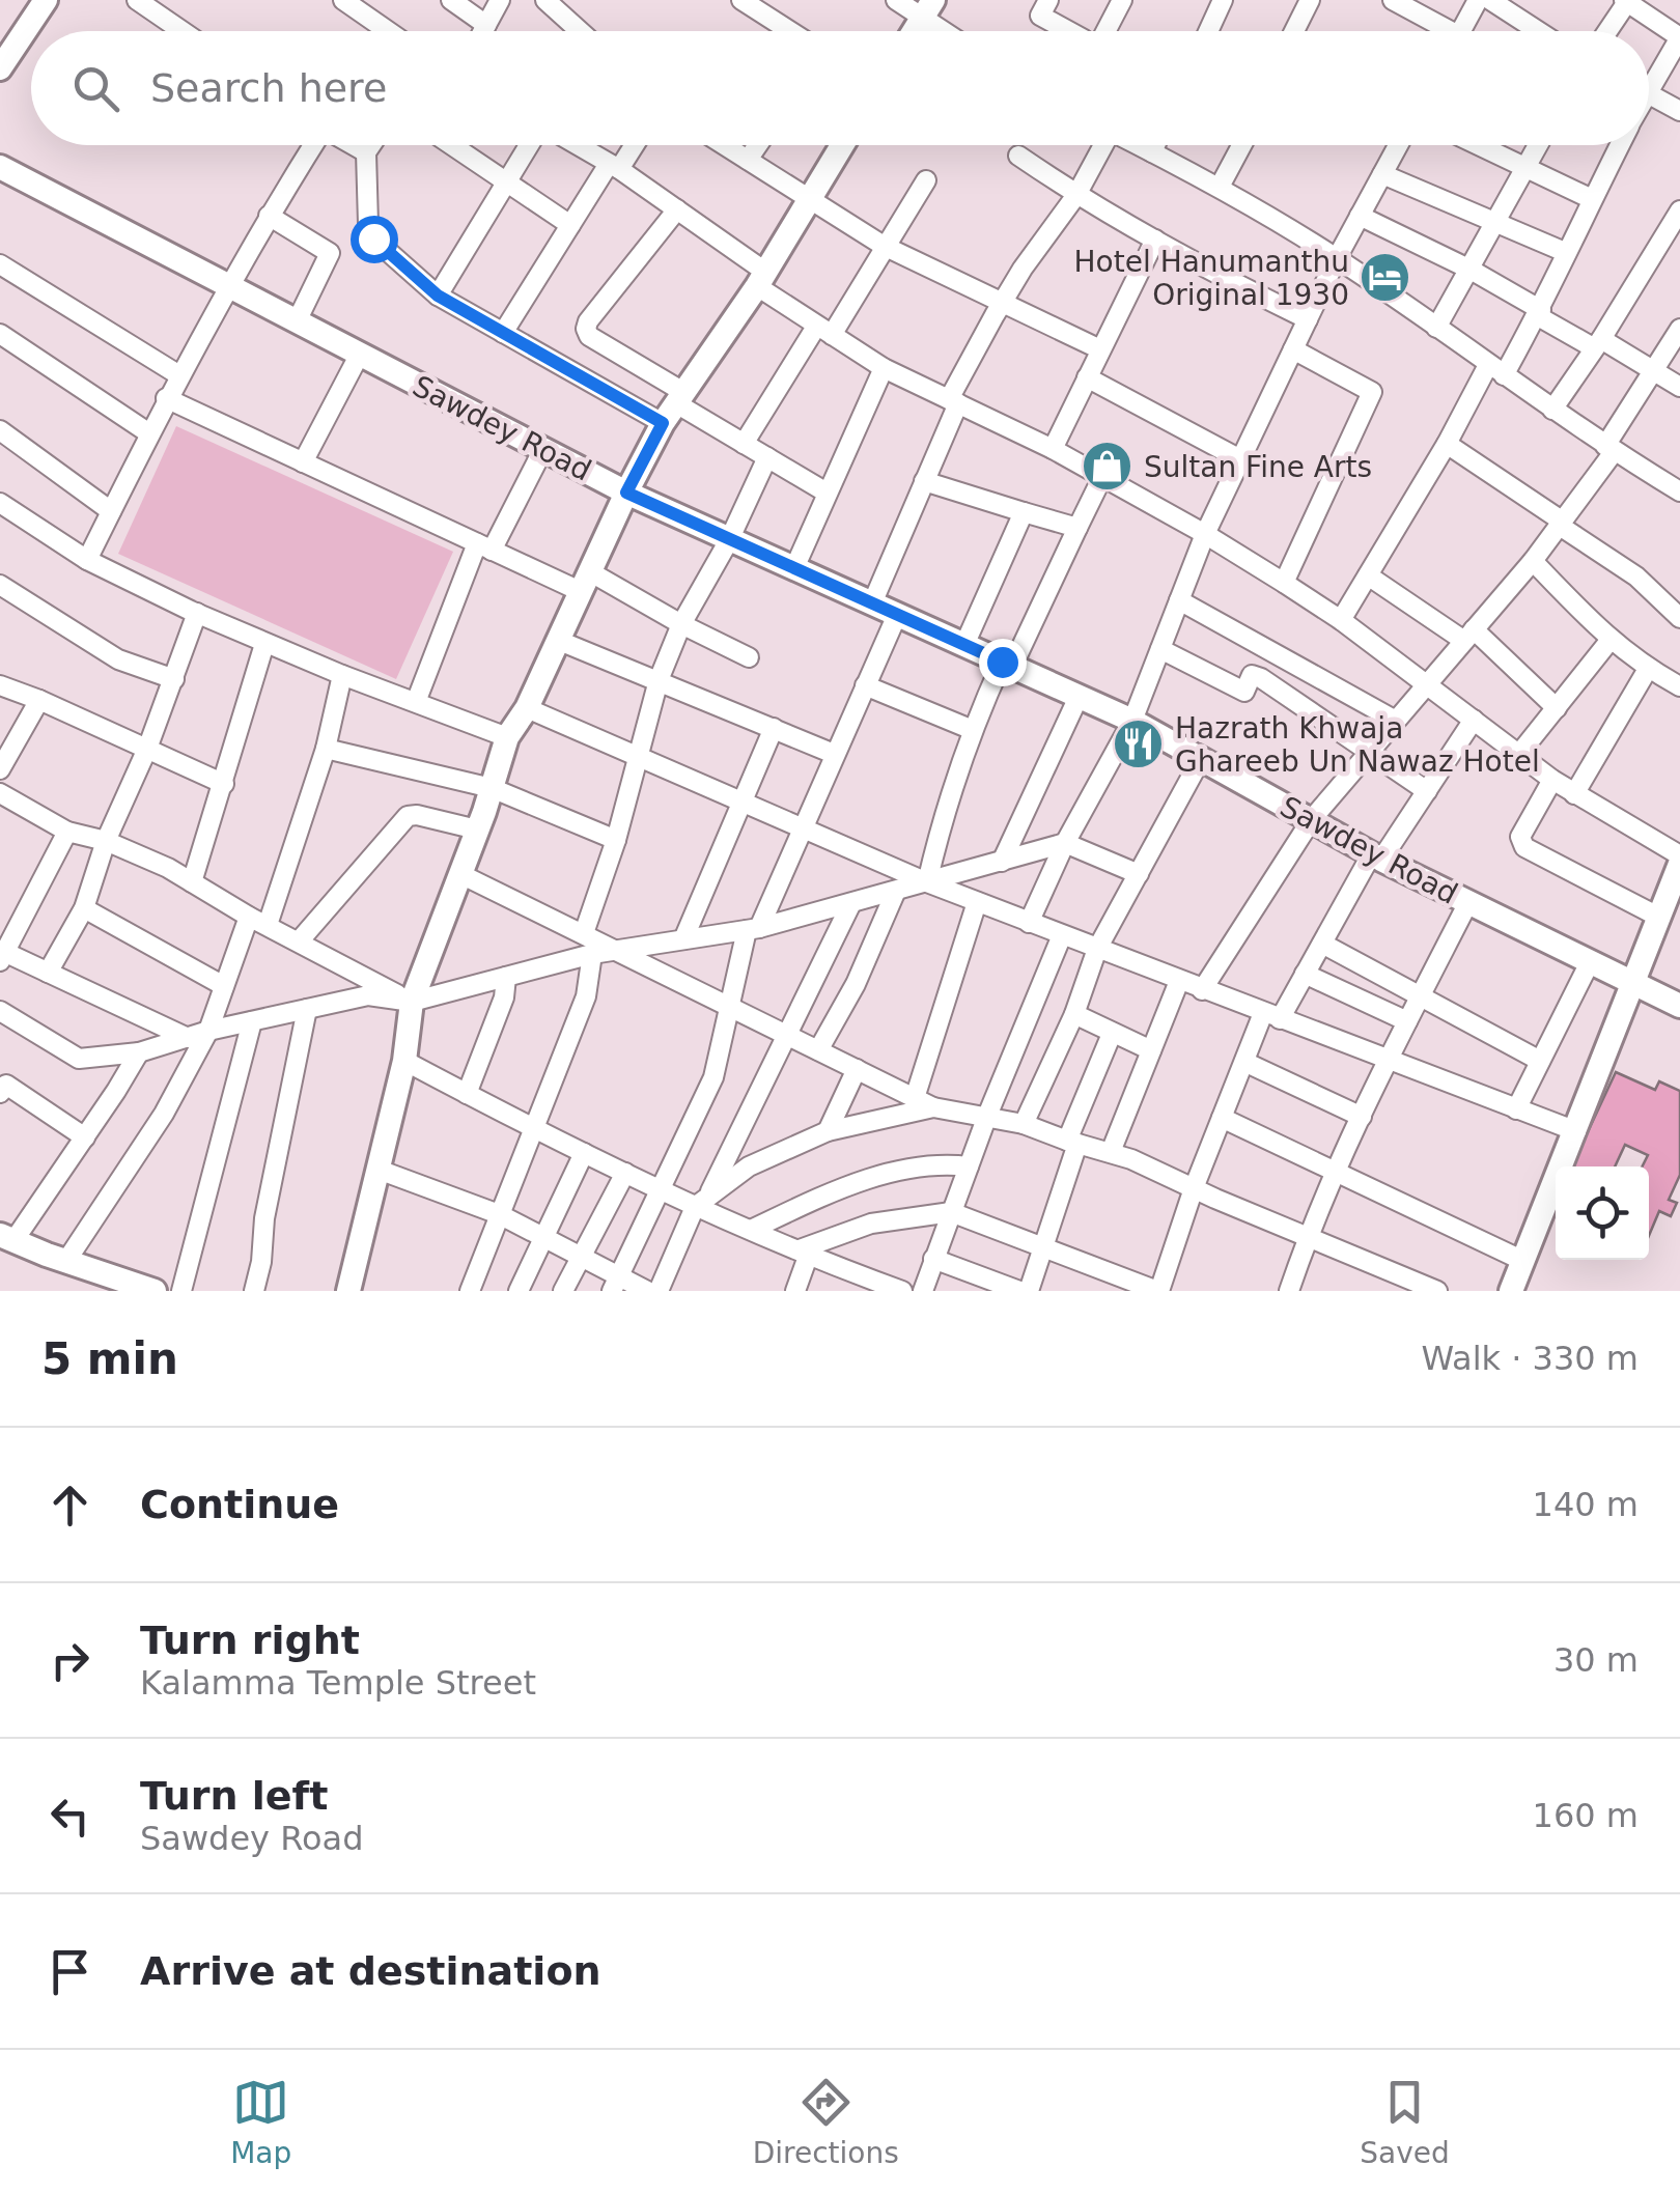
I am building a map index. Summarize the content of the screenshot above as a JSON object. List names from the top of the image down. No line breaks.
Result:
{"streets":{"street":["Sawdey Road"]},"places":{"hotel":["Hotel Hanumanthu Original 1930"],"shop":["Sultan Fine Arts"],"restaurant":["Hazrath Khwaja Ghareeb Un Nawaz Hotel"]},"page":{"search":"Search here","heading":["5 min","Walk · 330 m"],"list":[["Continue","140 m"],["Turn right","Kalamma Temple Street","30 m"],["Turn left","Sawdey Road","160 m"],"Arrive at destination"],"nav":["Map","Directions","Saved"]}}
